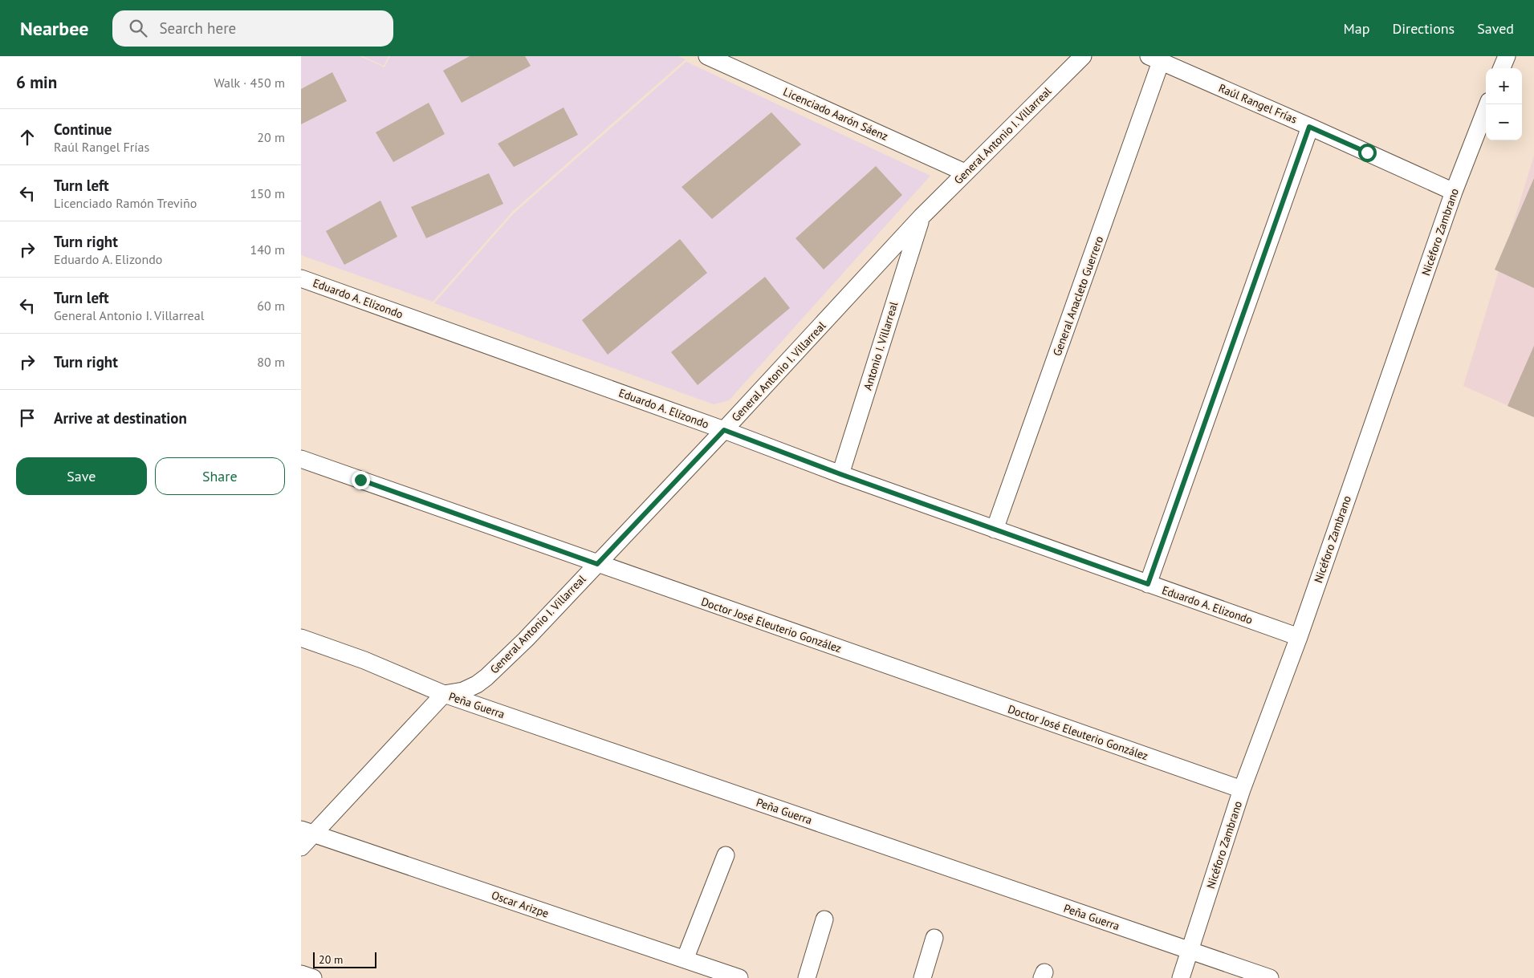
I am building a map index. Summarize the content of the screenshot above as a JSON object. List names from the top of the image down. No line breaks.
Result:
{"streets":{"street":["Raúl Rangel Frías","Licenciado Aarón Sáenz","General Antonio I. Villarreal","Nicéforo Zambrano","General Anacleto Guerrero","Eduardo A. Elizondo","Antonio I. Villarreal","Doctor José Eleuterio González","Peña Guerra","Oscar Arizpe"]},"crossings":[["Raúl Rangel Frías","Nicéforo Zambrano"],["Raúl Rangel Frías","General Anacleto Guerrero"],["Licenciado Aarón Sáenz","General Antonio I. Villarreal"],["General Antonio I. Villarreal","Eduardo A. Elizondo"],["General Antonio I. Villarreal","Antonio I. Villarreal"],["General Antonio I. Villarreal","Doctor José Eleuterio González"],["General Antonio I. Villarreal","Peña Guerra"],["Nicéforo Zambrano","Eduardo A. Elizondo"],["Nicéforo Zambrano","Doctor José Eleuterio González"],["Nicéforo Zambrano","Peña Guerra"],["General Anacleto Guerrero","Eduardo A. Elizondo"],["Eduardo A. Elizondo","Antonio I. Villarreal"]],"scale_bar":"20 m","page":{"header":"Nearbee","search":"Search here","nav":["Map","Directions","Saved"],"heading":["6 min","Walk · 450 m"],"map_buttons":["+","−"],"list":[["Continue","Raúl Rangel Frías","20 m"],["Turn left","Licenciado Ramón Treviño","150 m"],["Turn right","Eduardo A. Elizondo","140 m"],["Turn left","General Antonio I. Villarreal","60 m"],["Turn right","80 m"],"Arrive at destination"],"buttons":["Save","Share"],"scale":"20 m"}}
